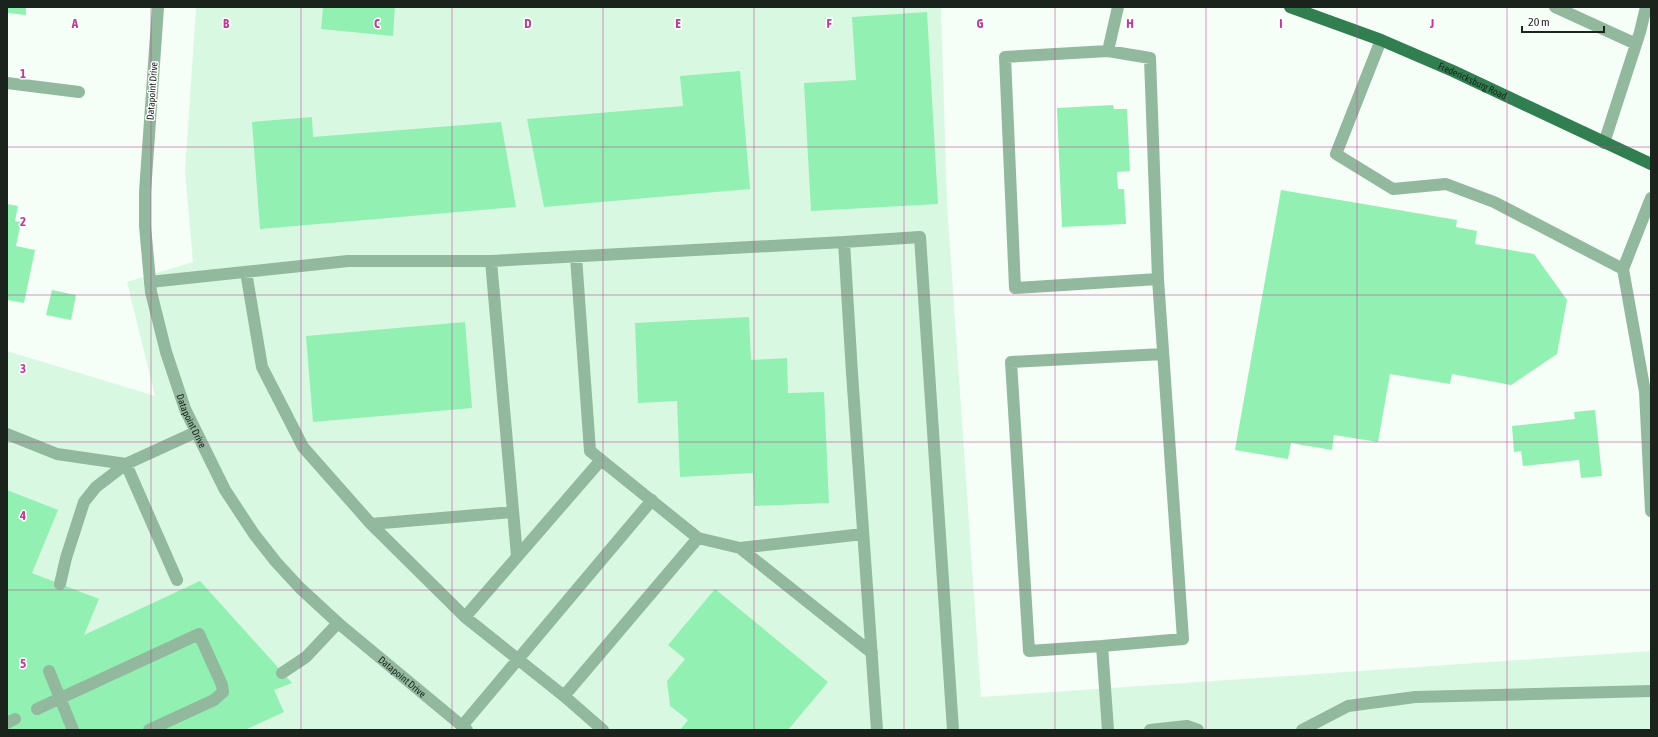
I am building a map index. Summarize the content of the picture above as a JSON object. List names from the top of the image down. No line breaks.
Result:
{"streets":{"main road":["Fredericksburg Road"],"street":["Datapoint Drive"]},"scale_bar":"20 m","grid":{"columns":["A","B","C","D","E","F","G","H","I","J"],"rows":["1","2","3","4","5"]}}
